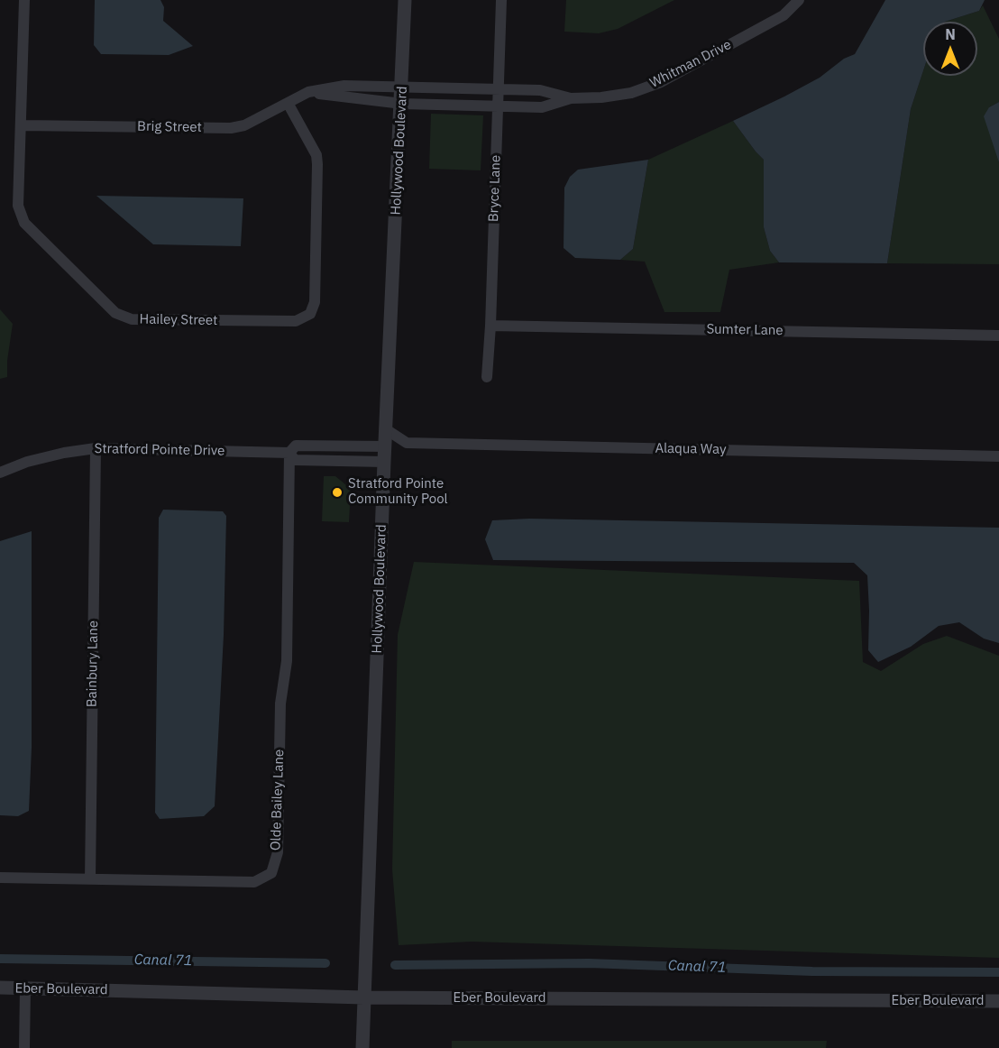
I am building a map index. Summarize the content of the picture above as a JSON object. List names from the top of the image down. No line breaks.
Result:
{"streets":{"street":["Whitman Drive","Brig Street","Hollywood Boulevard","Bryce Lane","Hailey Street","Sumter Lane","Alaqua Way","Stratford Pointe Drive","Bainbury Lane","Olde Bailey Lane","Eber Boulevard"]},"crossings":[["Whitman Drive","Brig Street"],["Whitman Drive","Hollywood Boulevard"],["Whitman Drive","Bryce Lane"],["Brig Street","Hollywood Boulevard"],["Brig Street","Hailey Street"],["Hollywood Boulevard","Alaqua Way"],["Hollywood Boulevard","Eber Boulevard"],["Bryce Lane","Sumter Lane"],["Stratford Pointe Drive","Bainbury Lane"],["Stratford Pointe Drive","Olde Bailey Lane"],["Bainbury Lane","Olde Bailey Lane"]],"water":["Canal 71"],"places":["Stratford Pointe Community Pool"],"north":"top"}
